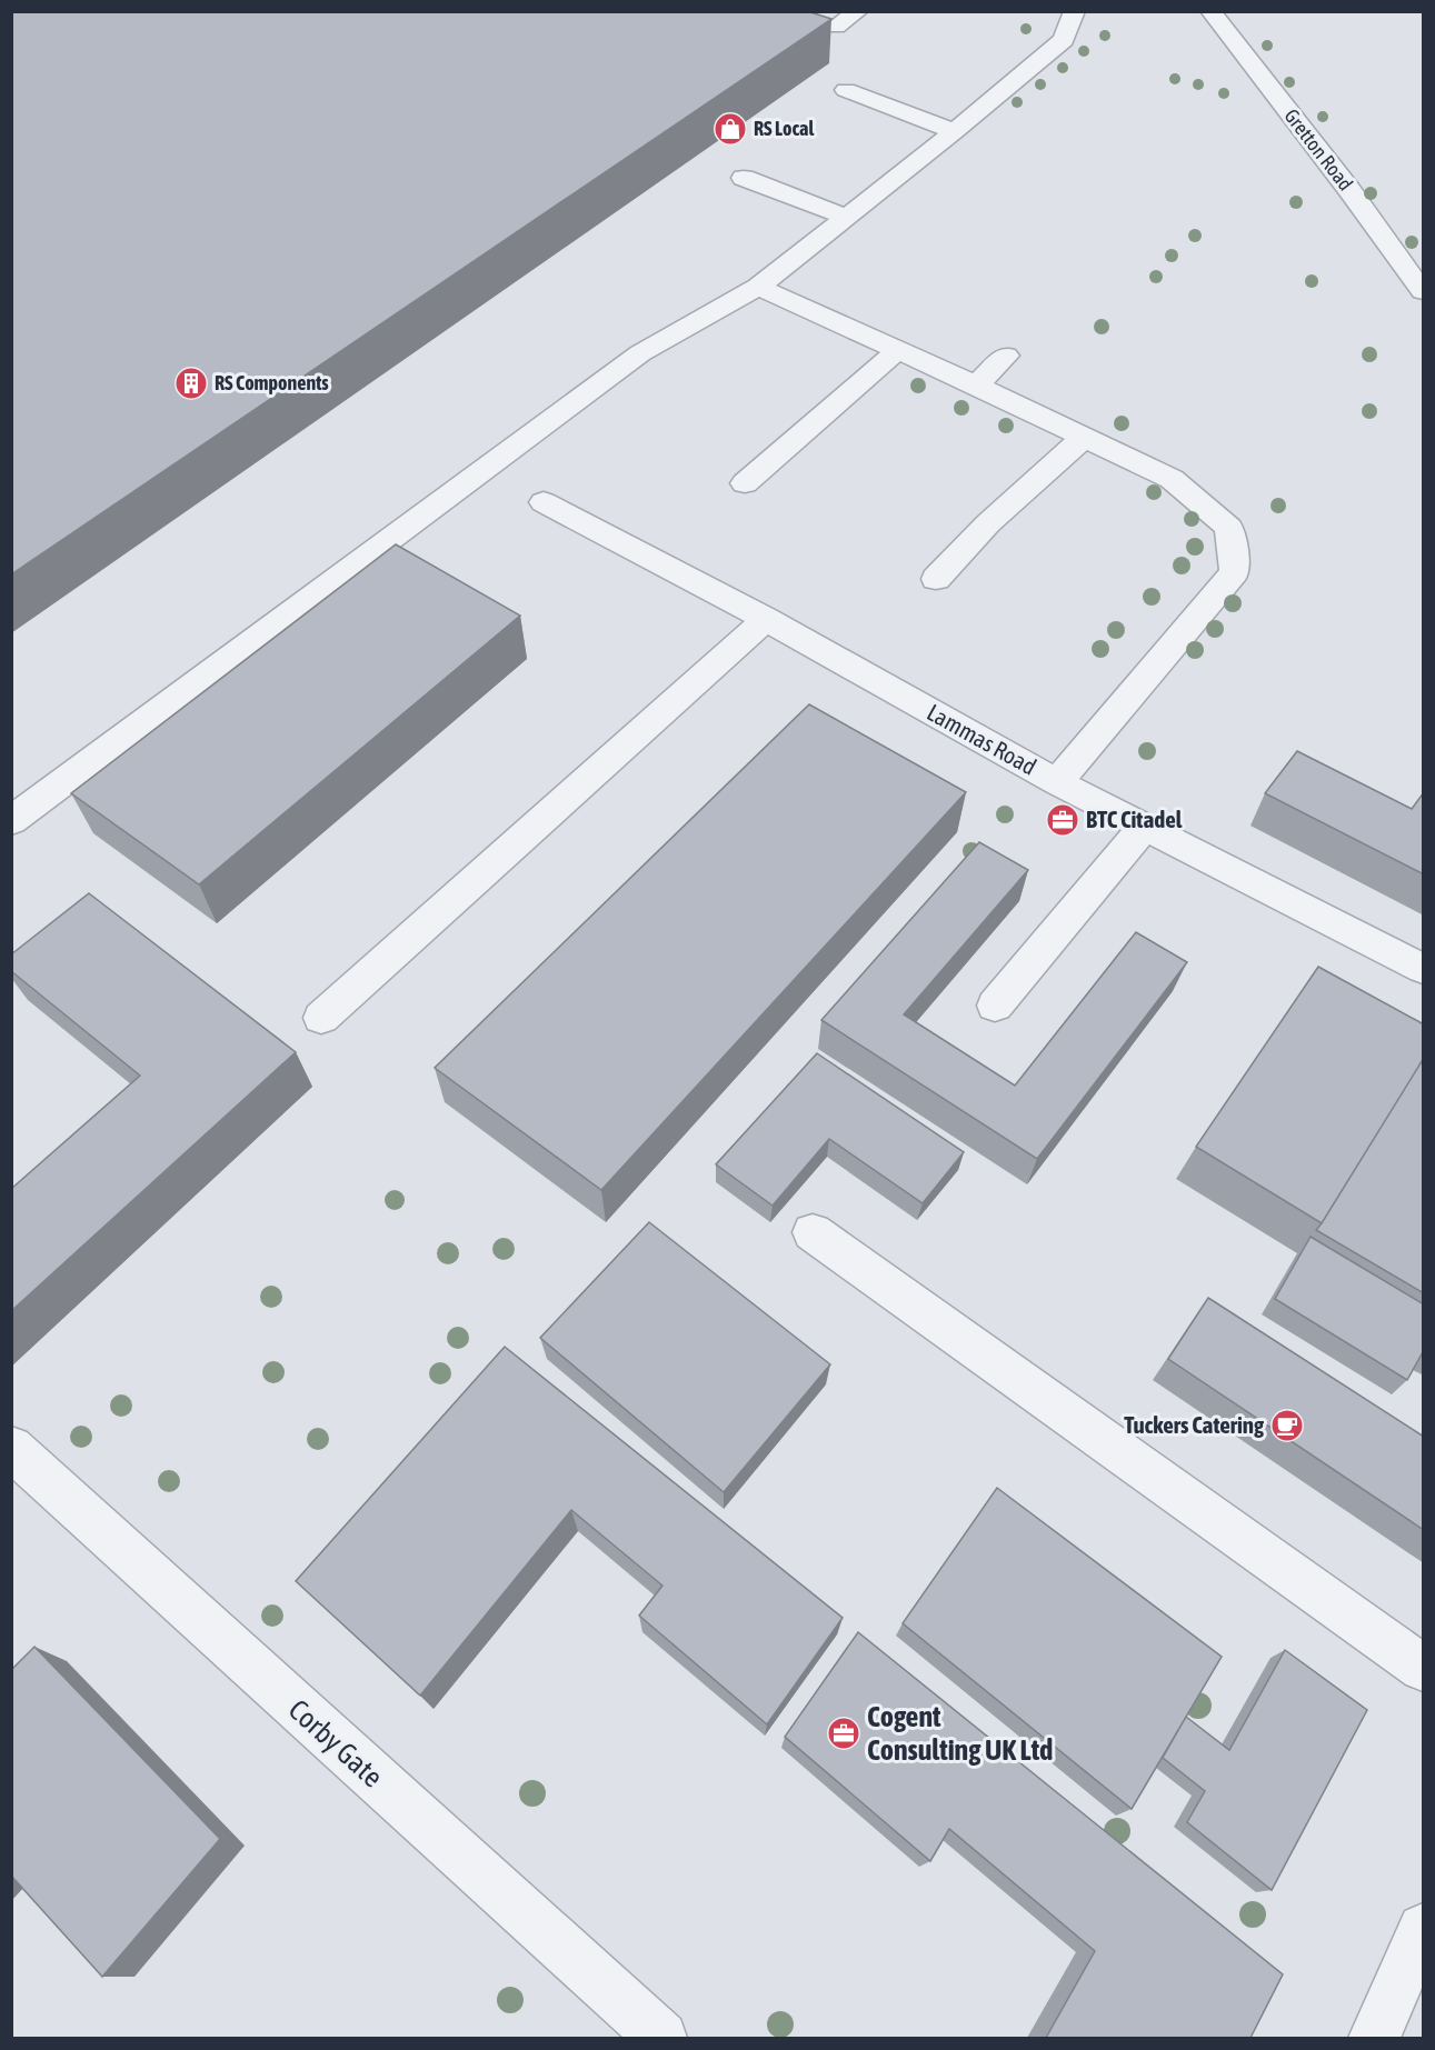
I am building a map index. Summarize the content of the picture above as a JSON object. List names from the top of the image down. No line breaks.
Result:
{"streets":{"street":["Gretton Road","Lammas Road","Corby Gate"]},"places":{"shop":["RS Local"],"building":["RS Components"],"office":["BTC Citadel","Cogent Consulting UK Ltd"],"cafe":["Tuckers Catering"]}}
